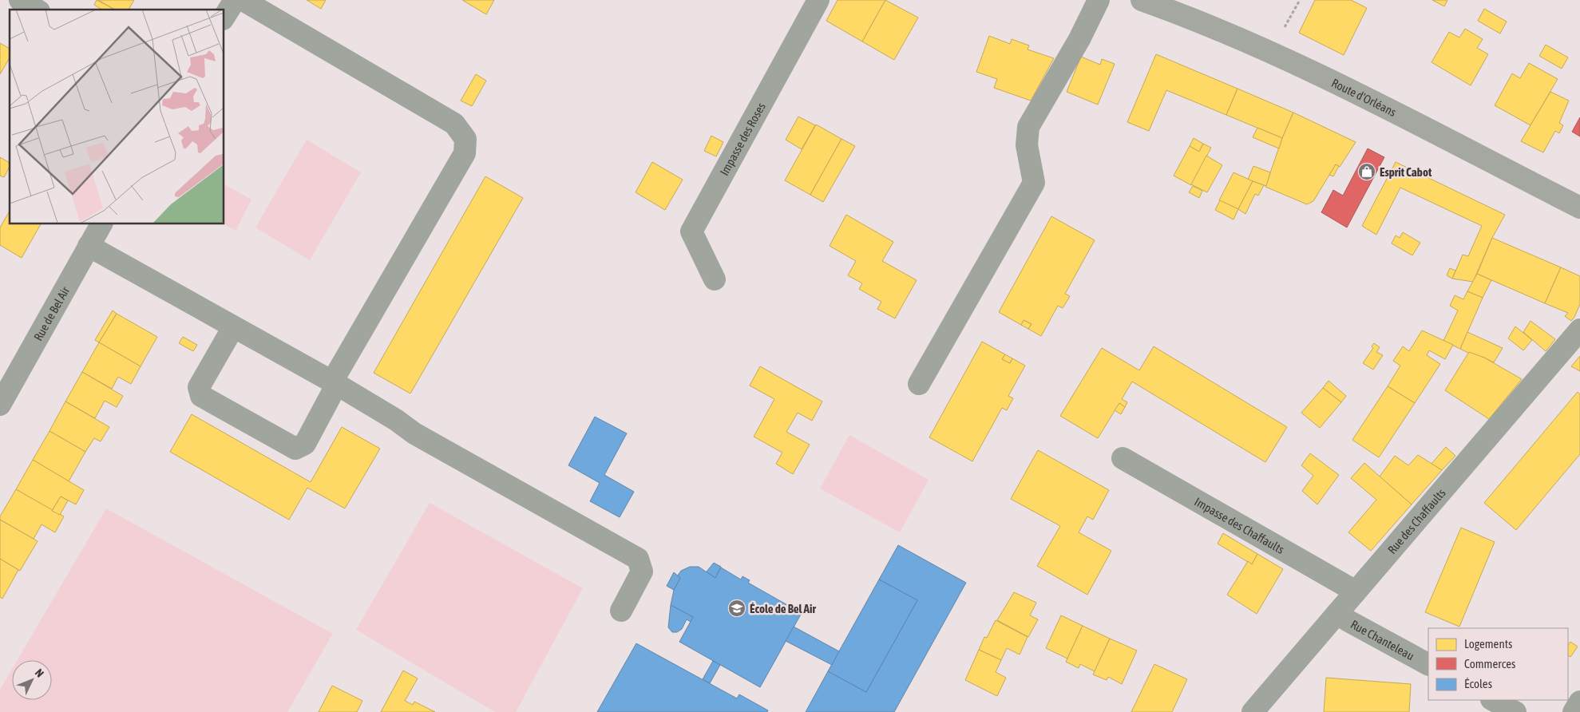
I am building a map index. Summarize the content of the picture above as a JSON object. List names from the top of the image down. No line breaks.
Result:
{"streets":{"main road":["Route d'Orléans"],"street":["Impasse des Roses","Rue de Bel Air","Rue des Chaffaults","Impasse des Chaffaults","Rue Chanteleau"]},"crossings":[["Rue des Chaffaults","Impasse des Chaffaults"],["Rue des Chaffaults","Rue Chanteleau"]],"places":{"shop":["Esprit Cabot"],"school or university":["École de Bel Air"]},"legend":["Logements","Commerces","Écoles"],"north":"top right"}
